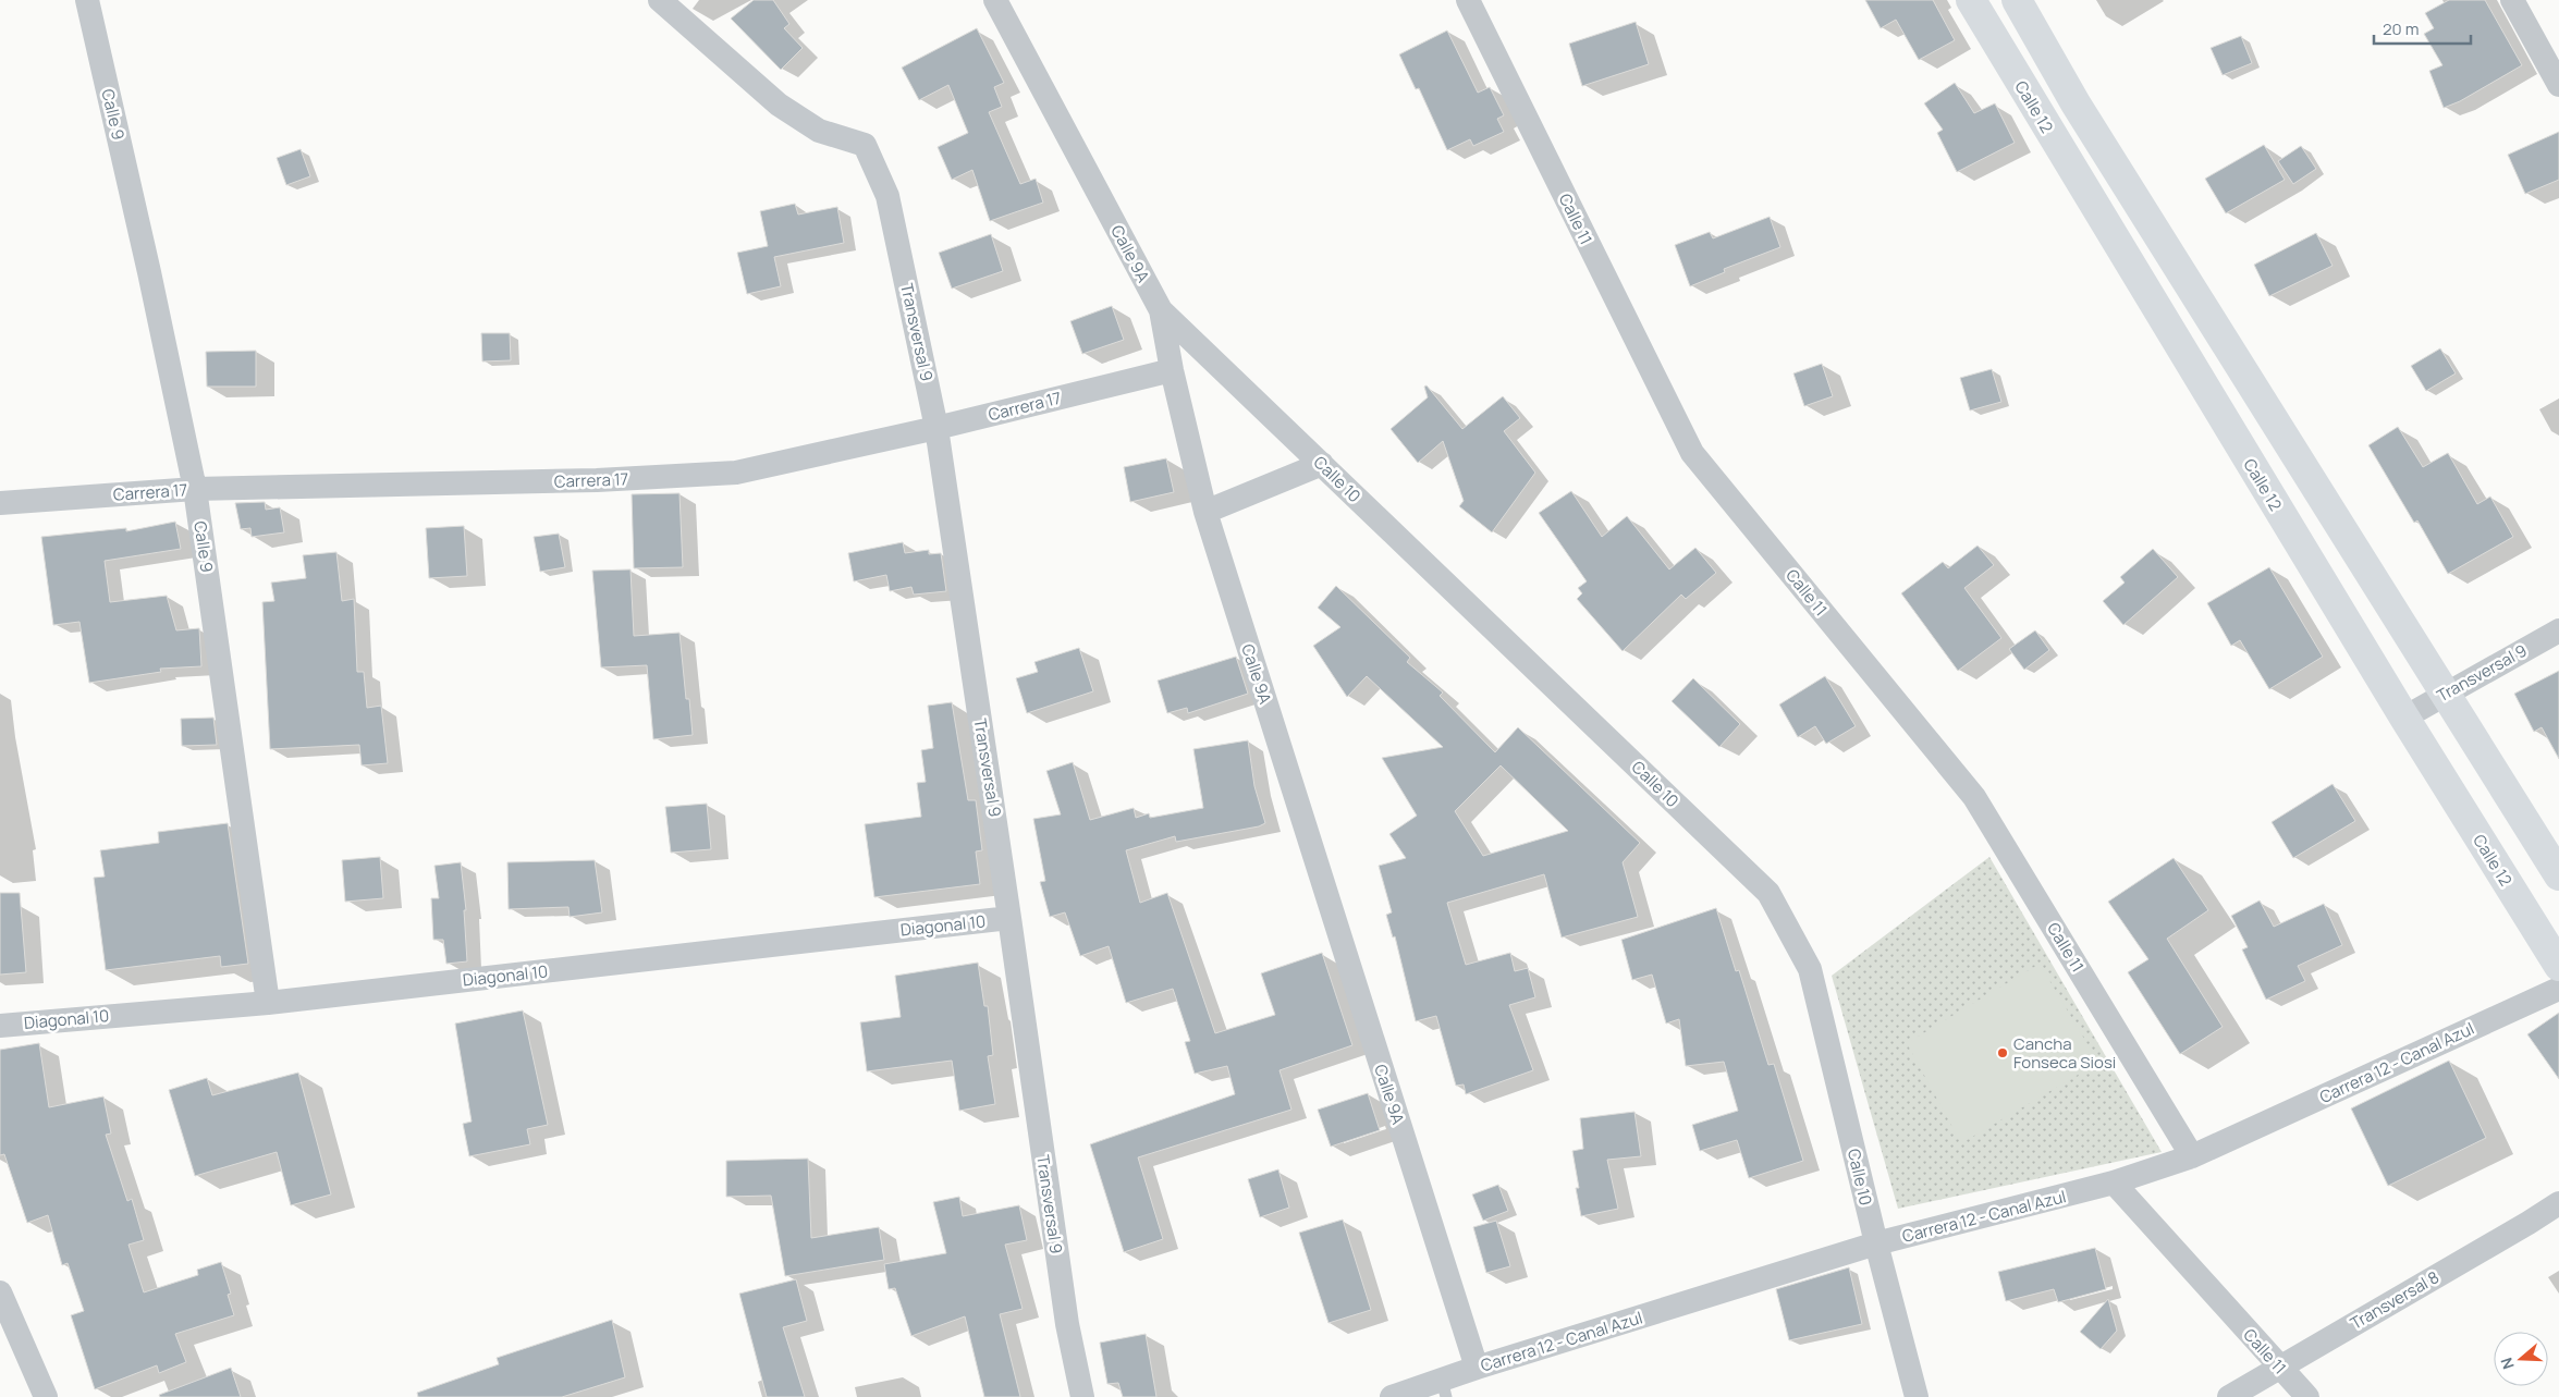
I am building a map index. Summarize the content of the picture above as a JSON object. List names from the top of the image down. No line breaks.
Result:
{"streets":{"street":["Calle 12","Calle 9","Calle 11","Calle 9A","Transversal 9","Carrera 17","Calle 10","Diagonal 10","Carrera 12 - Canal Azul","Transversal 8"]},"crossings":[["Calle 12","Transversal 9"],["Calle 9","Carrera 17"],["Calle 9","Diagonal 10"],["Calle 11","Carrera 12 - Canal Azul"],["Calle 11","Transversal 8"],["Calle 9A","Carrera 17"],["Calle 9A","Calle 10"],["Calle 9A","Carrera 12 - Canal Azul"],["Transversal 9","Carrera 17"],["Transversal 9","Diagonal 10"],["Calle 10","Carrera 12 - Canal Azul"]],"places":["Cancha Fonseca Siosi"],"scale_bar":"20 m","north":"left"}
